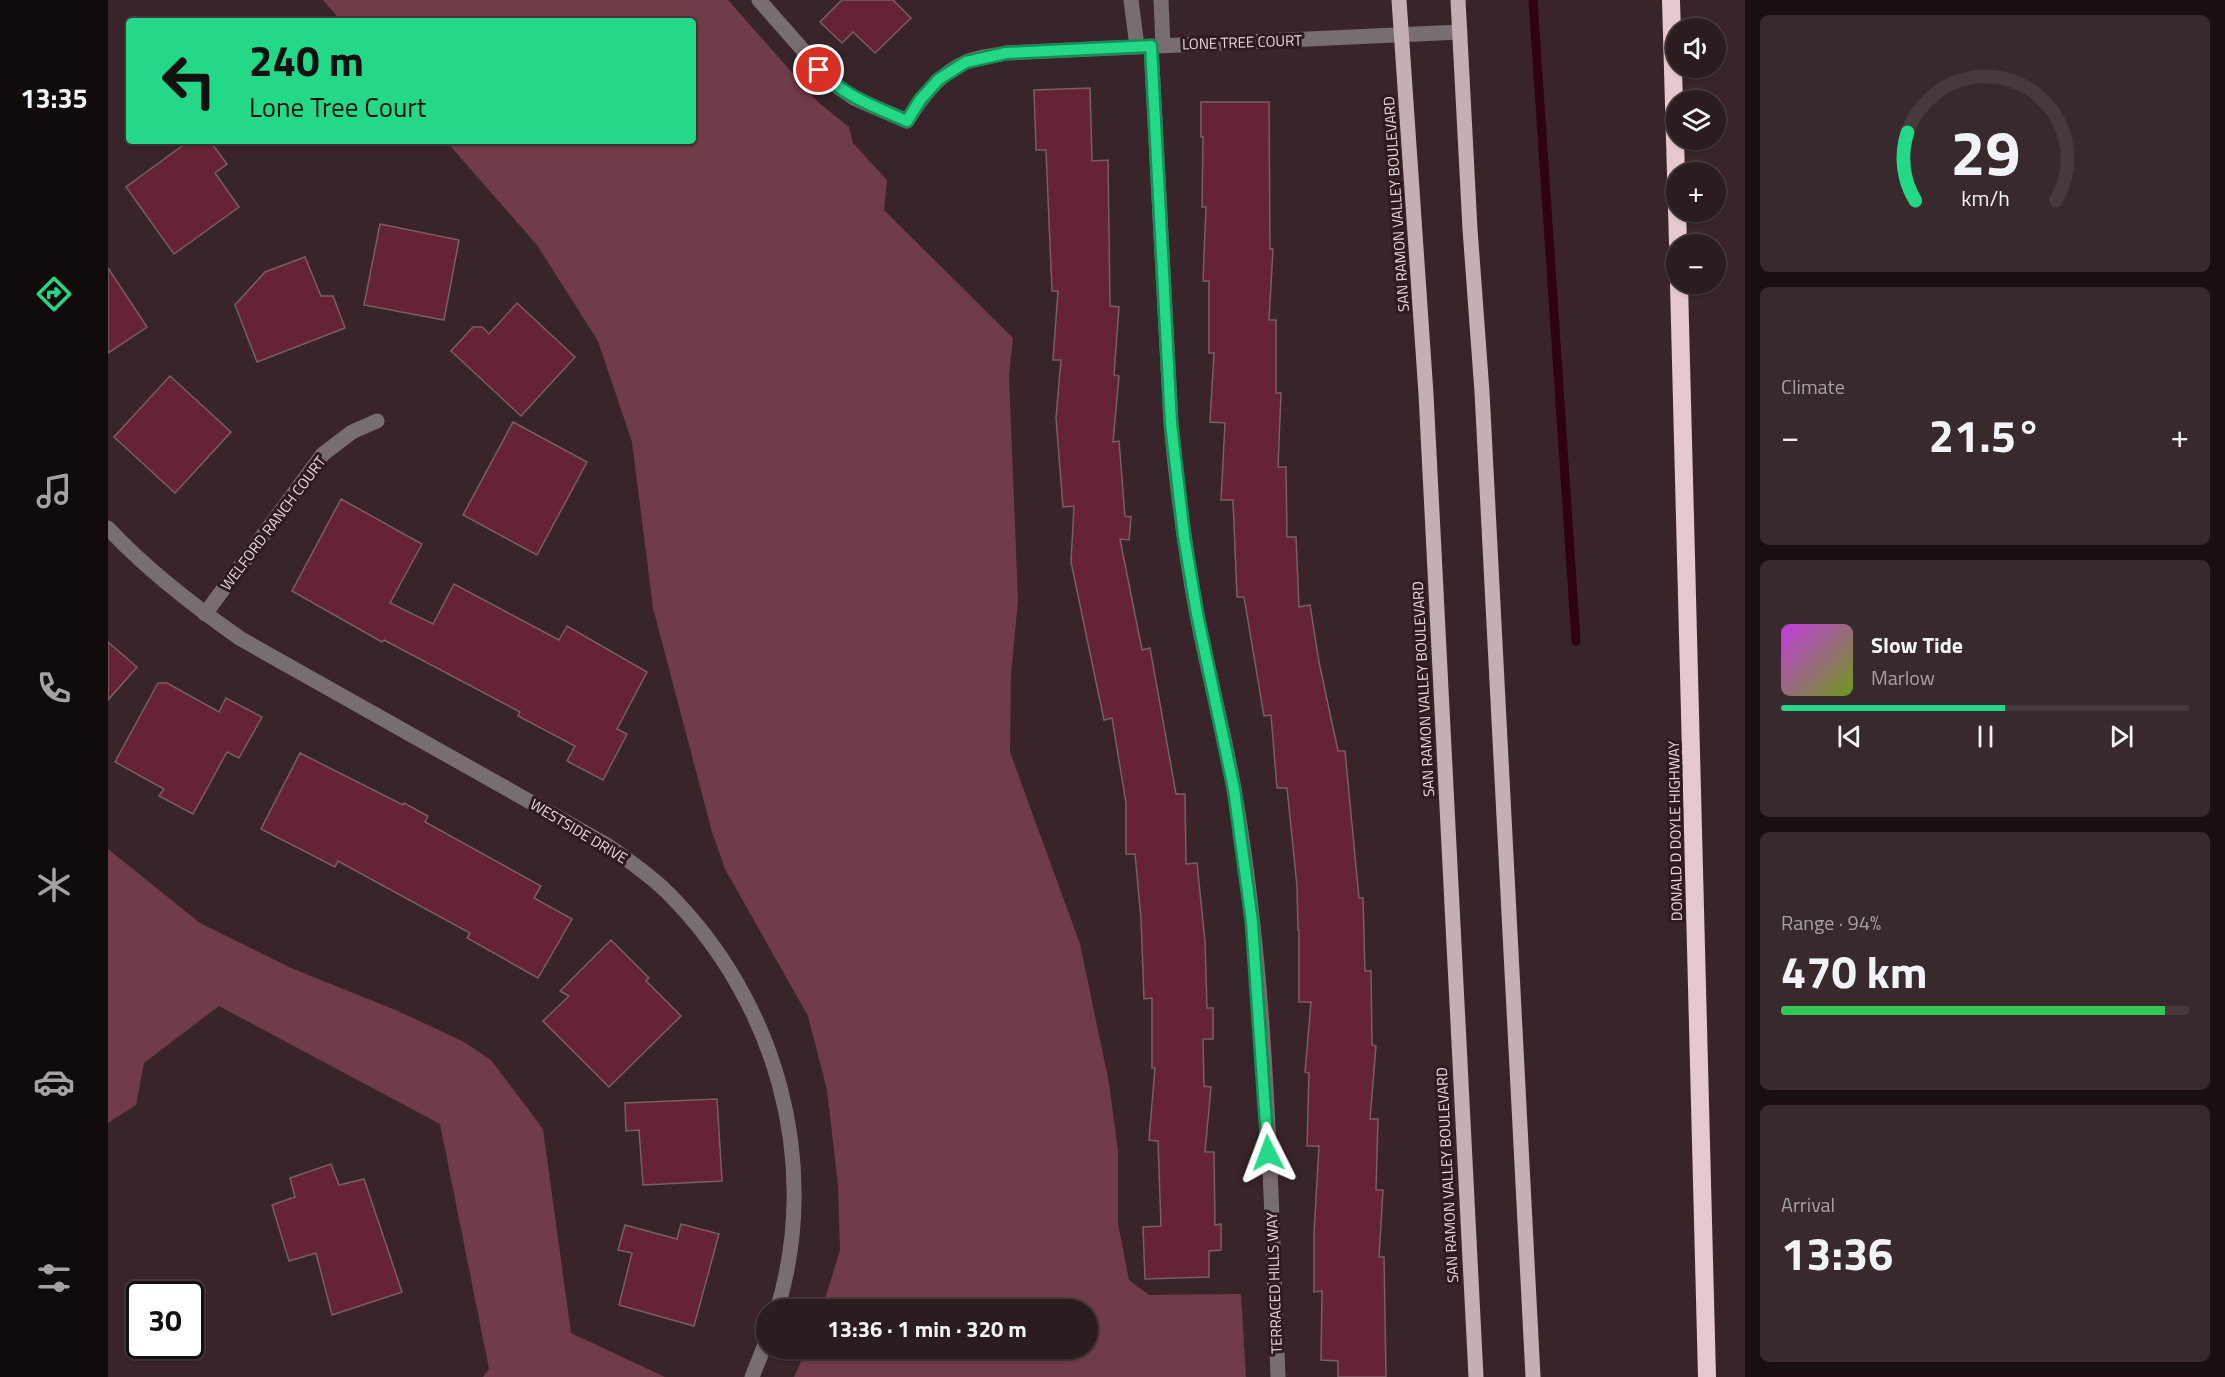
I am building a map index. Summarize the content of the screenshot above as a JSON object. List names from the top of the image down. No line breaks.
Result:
{"streets":{"highway":["DONALD D DOYLE HIGHWAY"],"main road":["SAN RAMON VALLEY BOULEVARD"],"street":["LONE TREE COURT","WELFORD RANCH COURT","WESTSIDE DRIVE","TERRACED HILLS WAY"]},"crossings":[["LONE TREE COURT","SAN RAMON VALLEY BOULEVARD"],["LONE TREE COURT","TERRACED HILLS WAY"],["WELFORD RANCH COURT","WESTSIDE DRIVE"]],"page":{"tabs":"13:35","map_buttons":["+","−"],"turn":["240 m","Lone Tree Court"],"tile":["Climate",["Range · 94%","470 km"],["Arrival","13:36"]],"heat":["−","21.5°","+"],"song":["Slow Tide","Marlow"],"limit":"30","trip":"13:36 · 1 min · 320 m","gauge":["29","km/h"]}}
